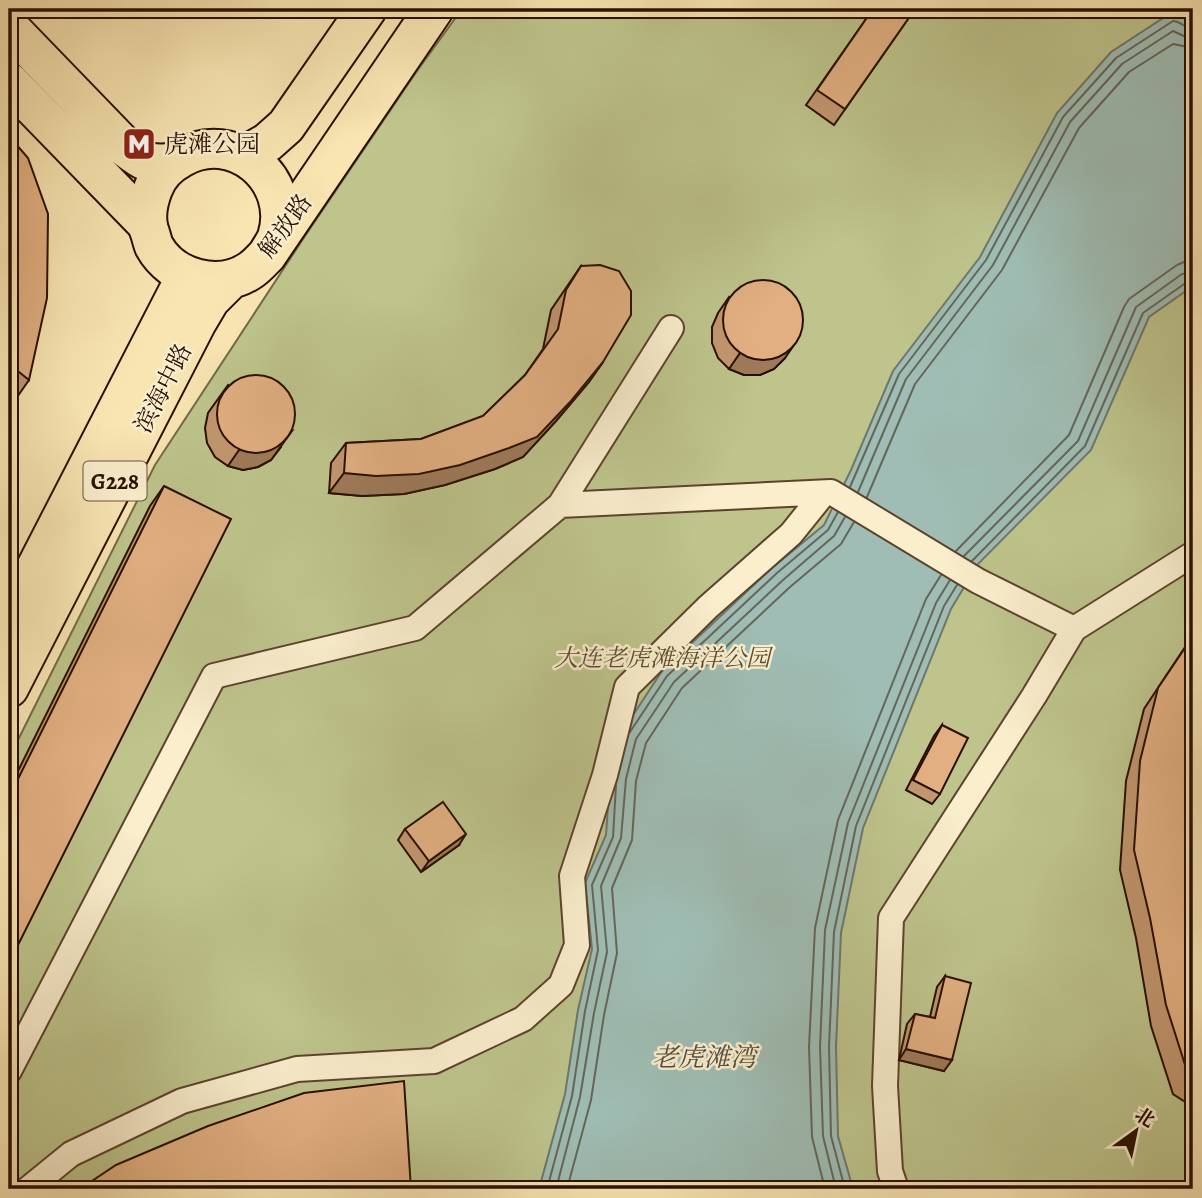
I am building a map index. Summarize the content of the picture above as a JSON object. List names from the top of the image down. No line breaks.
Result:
{"streets":{"main road":["解放路","滨海中路","G228"]},"crossings":[["解放路","滨海中路"]],"water":["老虎滩湾"],"parks":["大连老虎滩海洋公园"],"places":{"metro station":["虎滩公园"]},"north":"top right"}
